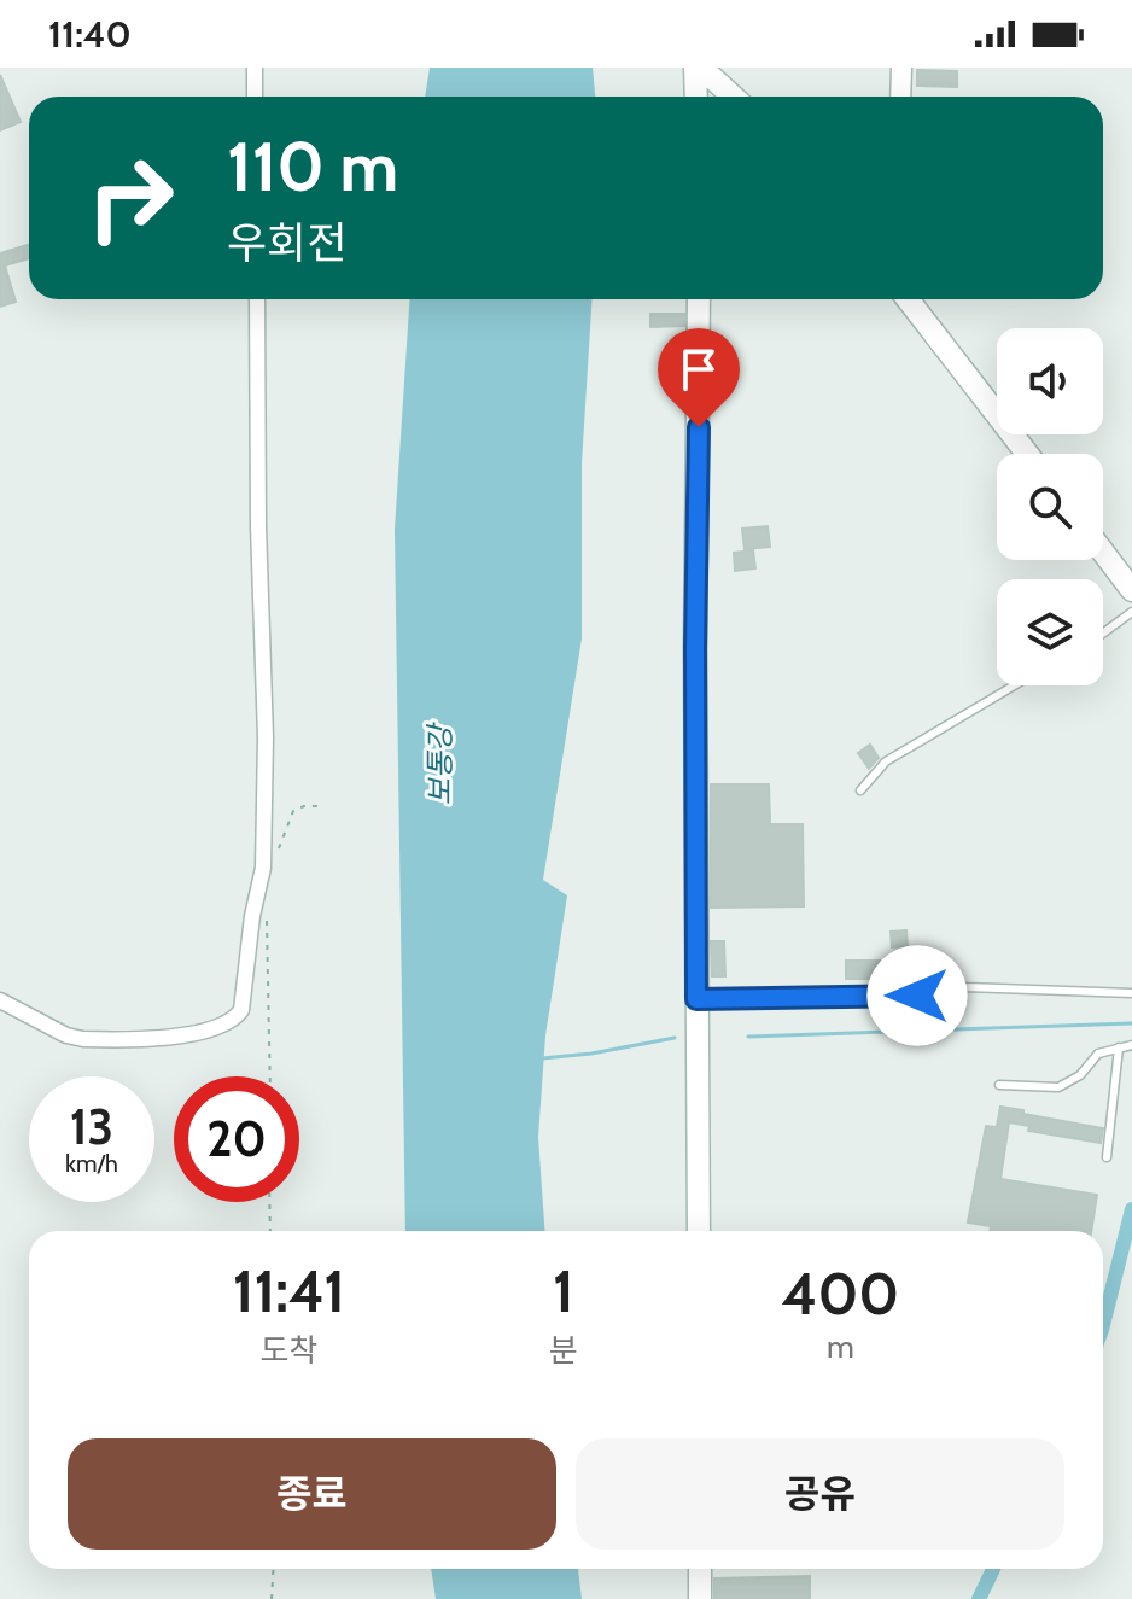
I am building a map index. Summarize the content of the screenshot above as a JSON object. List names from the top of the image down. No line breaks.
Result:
{"water":["보통강"],"page":{"status":"11:40","turn":["110 m","우회전"],"speed":"13 km/h","limit":"20","eta":["11:41","도착","1","분","400","m"],"buttons":["종료","공유"]}}
